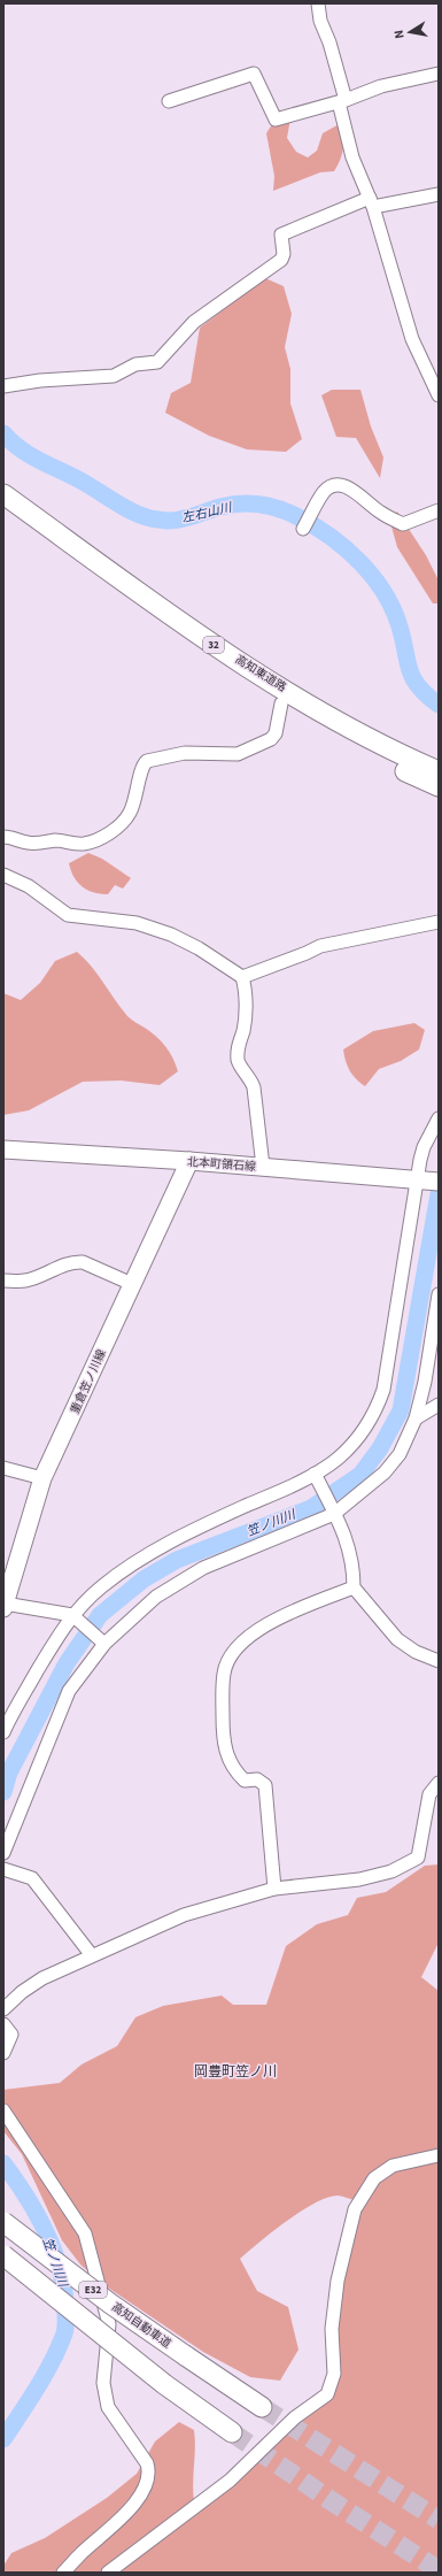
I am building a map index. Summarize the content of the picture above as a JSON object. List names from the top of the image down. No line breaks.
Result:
{"streets":{"highway":["32","高知東道路","E32","高知自動車道"],"main road":["北本町領石線","重倉笠ノ川線"]},"crossings":[["北本町領石線","重倉笠ノ川線"]],"districts":["岡豊町笠ノ川"],"water":["左右山川","笠ノ川川"],"north":"left"}
